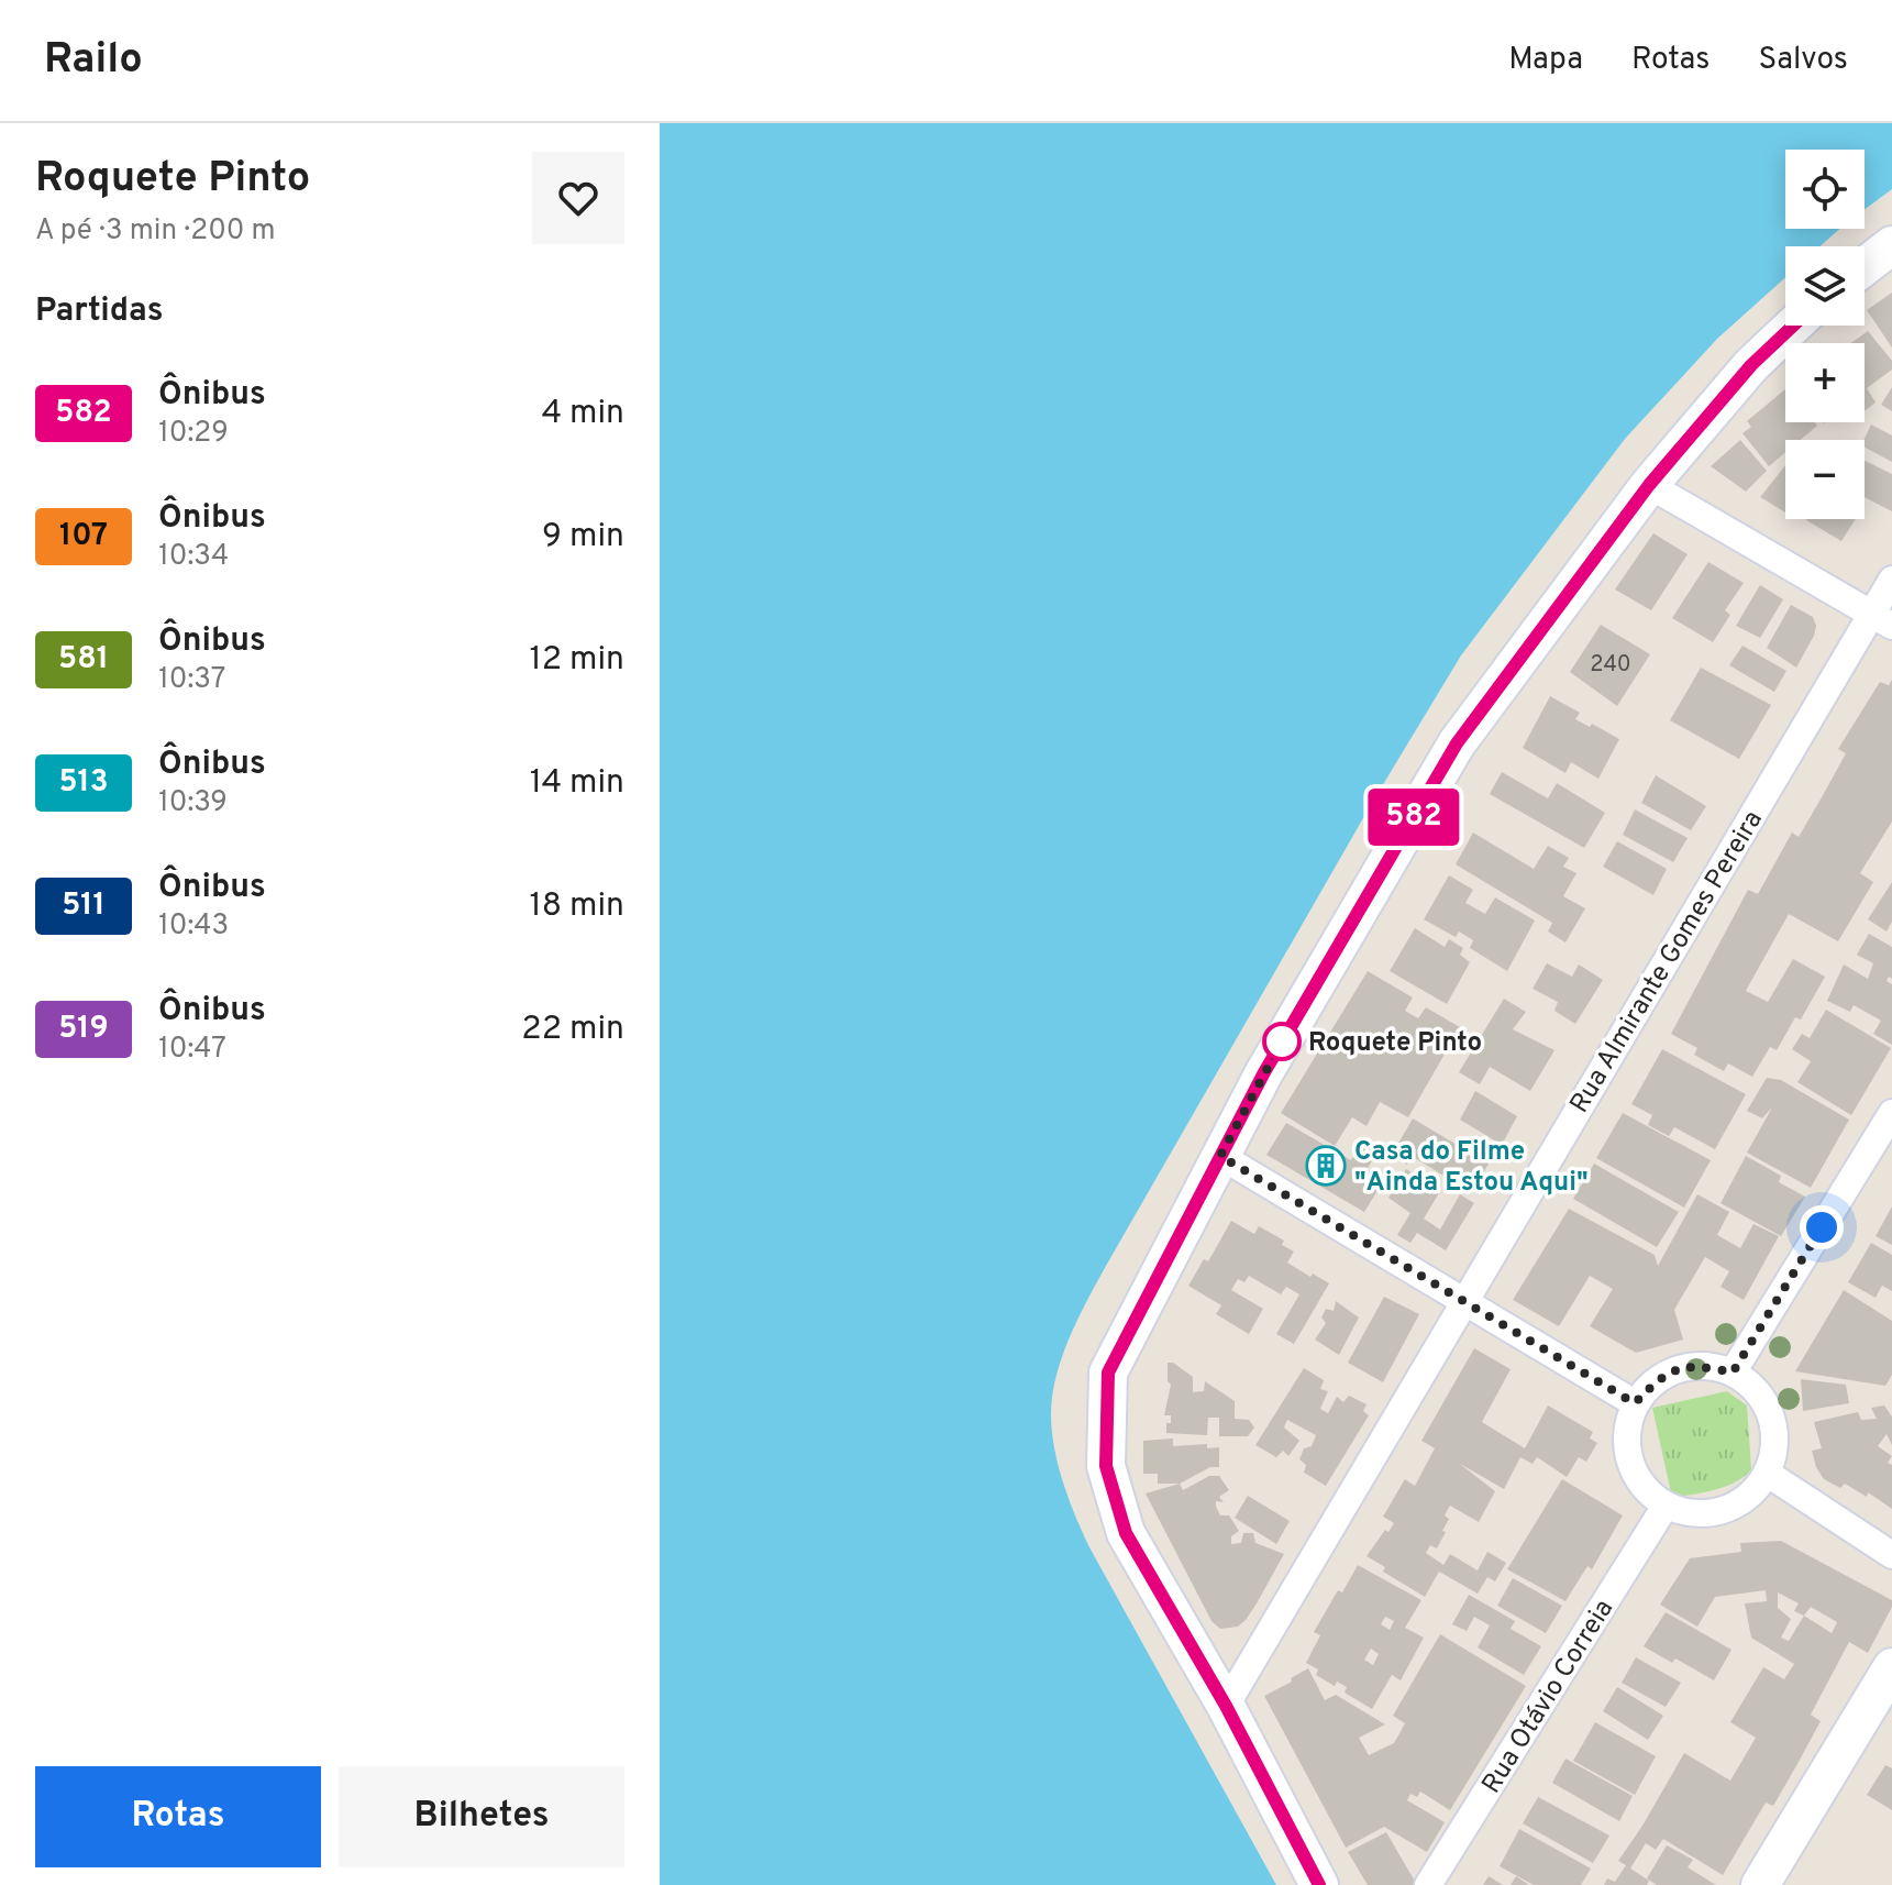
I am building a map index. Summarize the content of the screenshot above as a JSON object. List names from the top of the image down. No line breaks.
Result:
{"streets":{"street":["Rua Almirante Gomes Pereira","Rua Otávio Correia"]},"places":{"other":["Roquete Pinto"],"building":["Casa do Filme \"Ainda Estou Aqui\""]},"lines":["bus line 582"],"house_numbers":["240"],"page":{"header":"Railo","nav":["Mapa","Rotas","Salvos"],"heading":[["Roquete Pinto","A pé · 3 min · 200 m"],"Partidas"],"on_map":"582","map_buttons":["+","−"],"list":[{"mark":"582","name":"Ônibus","note":"10:29","value":"4 min"},{"mark":"107","name":"Ônibus","note":"10:34","value":"9 min"},{"mark":"581","name":"Ônibus","note":"10:37","value":"12 min"},{"mark":"513","name":"Ônibus","note":"10:39","value":"14 min"},{"mark":"511","name":"Ônibus","note":"10:43","value":"18 min"},{"mark":"519","name":"Ônibus","note":"10:47","value":"22 min"}],"buttons":["Rotas","Bilhetes"]}}
